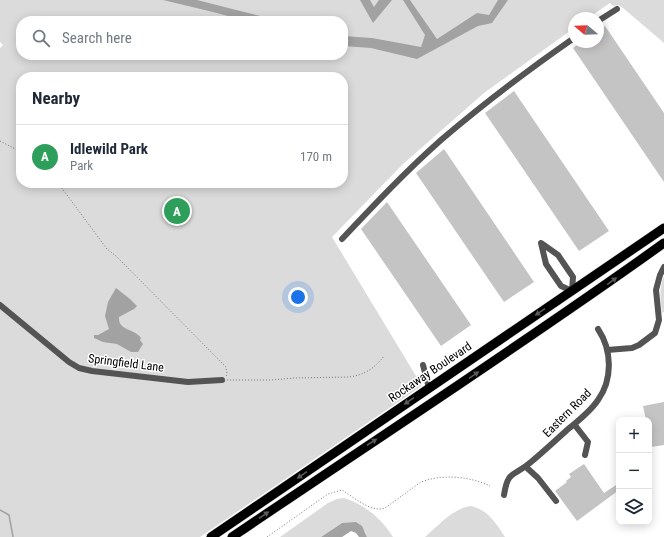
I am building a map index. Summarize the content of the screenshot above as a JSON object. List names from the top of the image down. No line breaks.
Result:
{"streets":{"highway":["Rockaway Boulevard"],"street":["Springfield Lane","Eastern Road"]},"north":"left","page":{"search":"Search here","heading":"Nearby","list":[{"mark":"A","name":"Idlewild Park","note":"Park","value":"170 m"}],"pins":"A","map_buttons":["+","−"]}}
